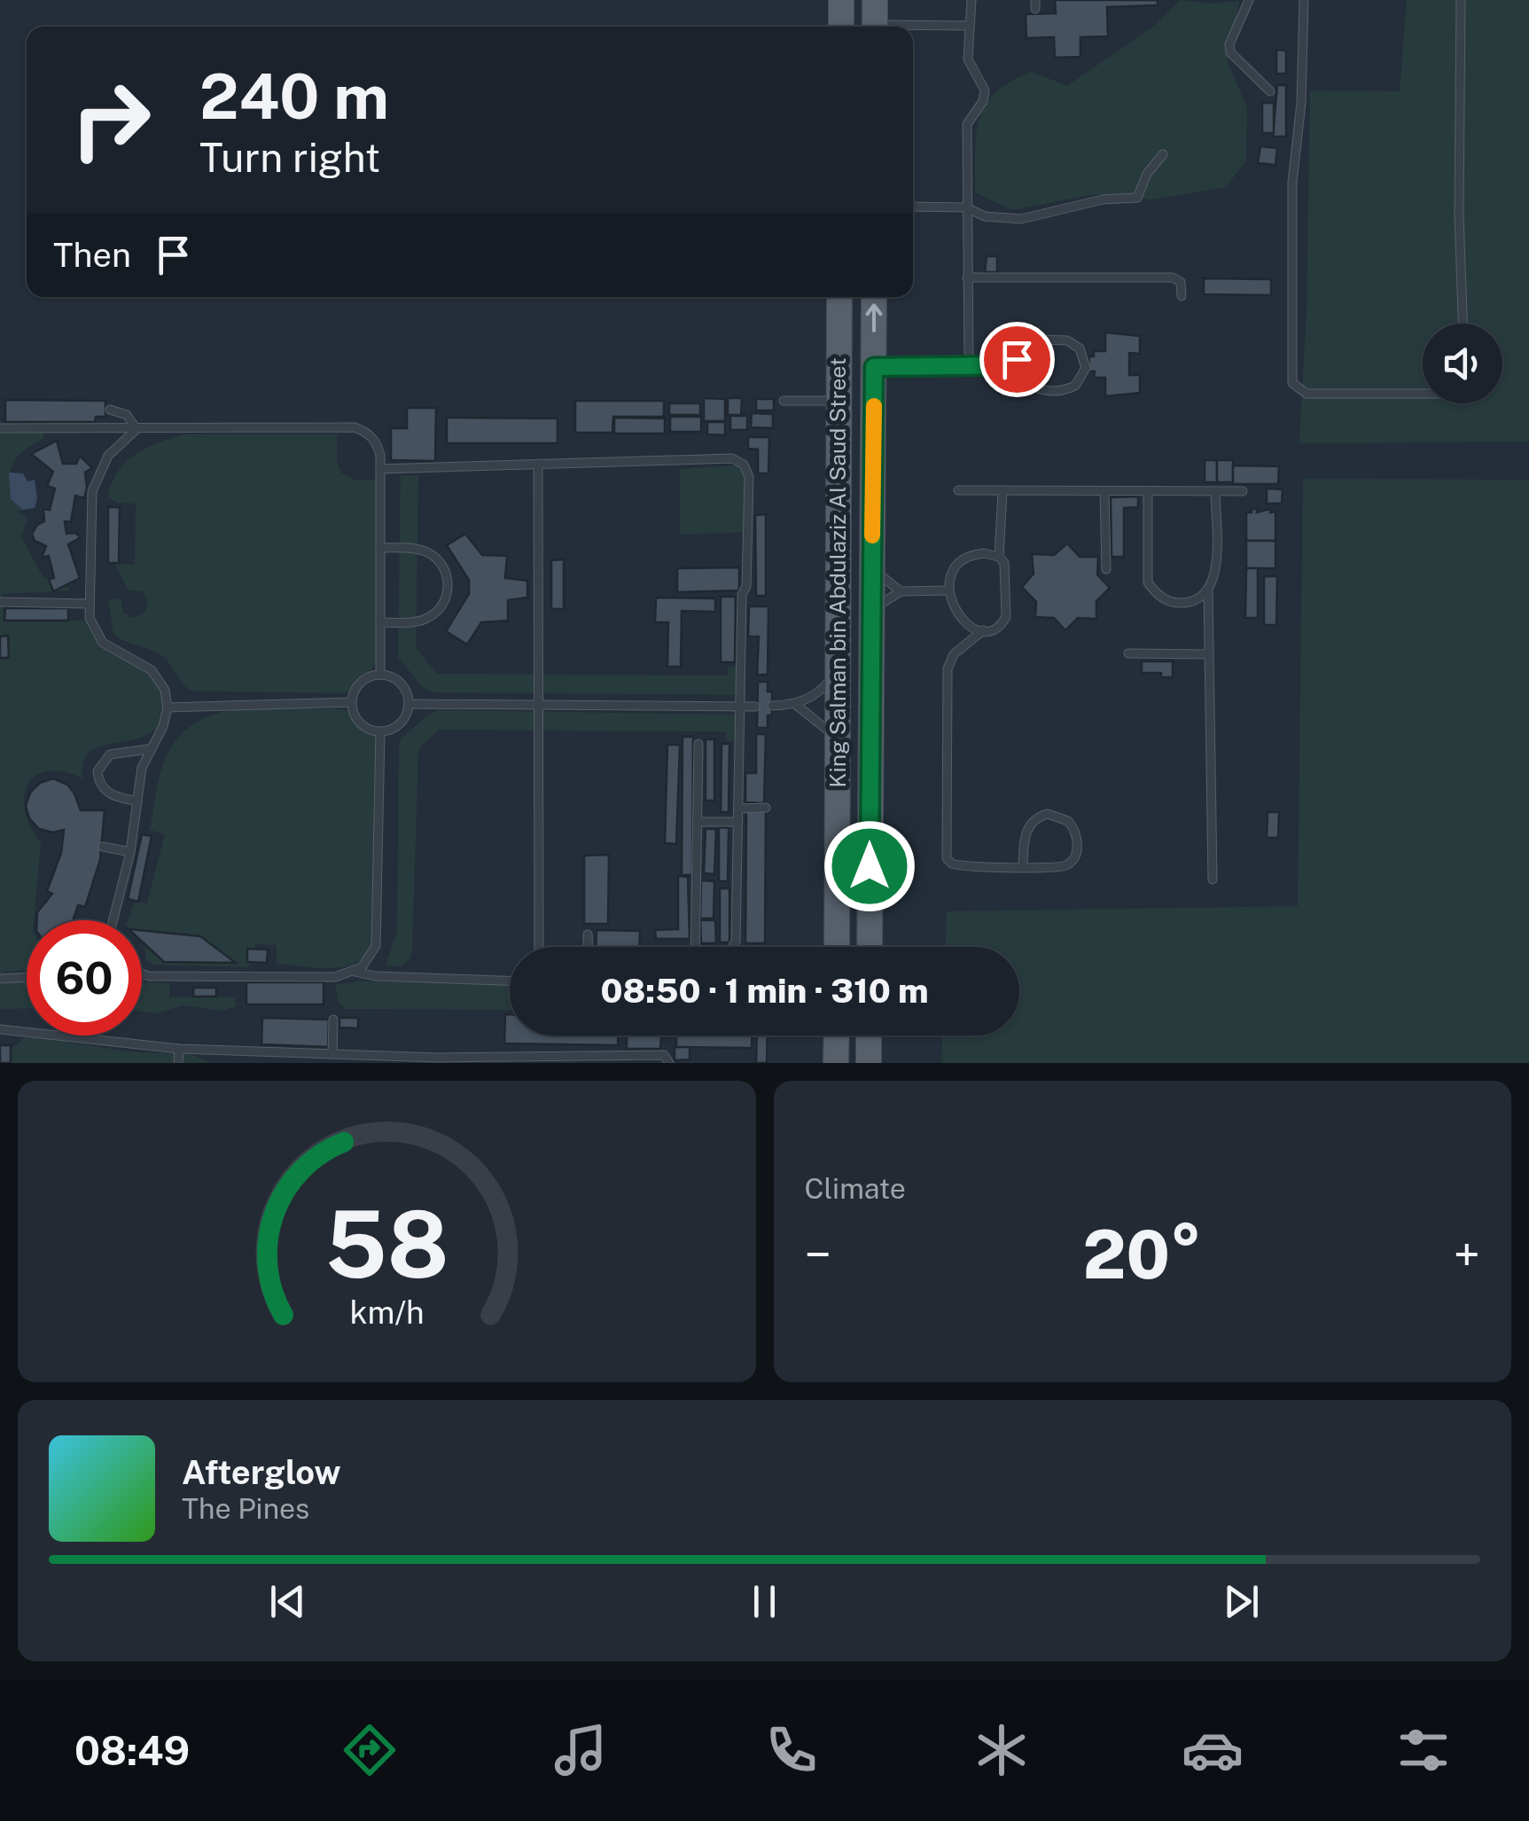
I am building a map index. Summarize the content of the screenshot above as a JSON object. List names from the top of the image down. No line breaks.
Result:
{"streets":{"main road":["King Salman bin Abdulaziz Al Saud Street"]},"page":{"turn":["240 m","Turn right"],"then":"Then","limit":"60","trip":"08:50 · 1 min · 310 m","tile":"Climate","heat":["−","20°","+"],"song":["Afterglow","The Pines"],"tabs":"08:49","gauge":["58","km/h"]}}
